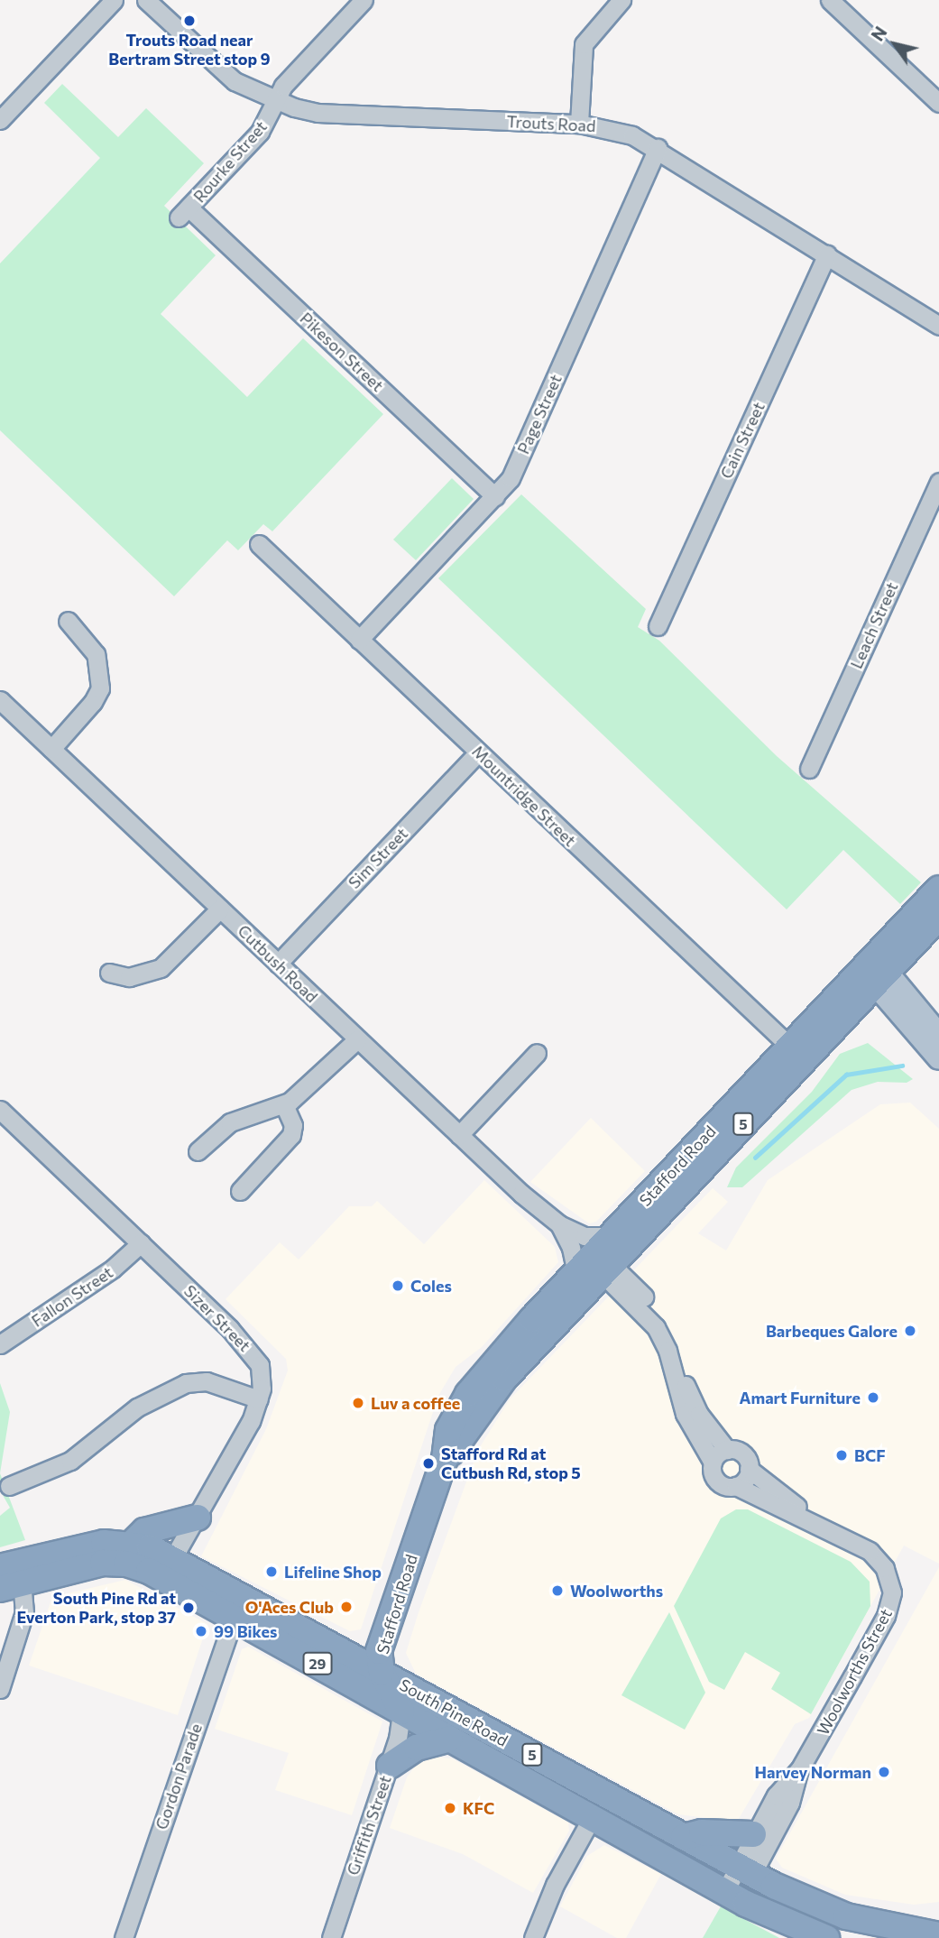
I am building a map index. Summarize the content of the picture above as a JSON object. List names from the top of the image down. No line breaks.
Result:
{"streets":{"highway":["5","Stafford Road","29","South Pine Road"],"street":["Trouts Road","Rourke Street","Pikeson Street","Page Street","Cain Street","Leach Street","Mountridge Street","Sim Street","Cutbush Road","Fallon Street","Sizer Street","Woolworths Street","Gordon Parade","Griffith Street"]},"crossings":[["Trouts Road","Rourke Street"],["Trouts Road","Page Street"],["Trouts Road","Cain Street"],["Rourke Street","Pikeson Street"],["Pikeson Street","Page Street"],["Page Street","Mountridge Street"],["Mountridge Street","Sim Street"],["Mountridge Street","Stafford Road"],["Sim Street","Cutbush Road"],["Cutbush Road","Stafford Road"],["Stafford Road","South Pine Road"],["Stafford Road","Griffith Street"],["Fallon Street","Sizer Street"],["Sizer Street","South Pine Road"],["Woolworths Street","South Pine Road"],["South Pine Road","Gordon Parade"],["South Pine Road","Griffith Street"]],"places":["Trouts Road near Bertram Street stop 9","Coles","Barbeques Galore","Amart Furniture","Luv a coffee","BCF","Stafford Rd at Cutbush Rd, stop 5","Lifeline Shop","Woolworths","O'Aces Club","South Pine Rd at Everton Park, stop 37","99 Bikes","Harvey Norman","KFC"],"north":"top left"}
